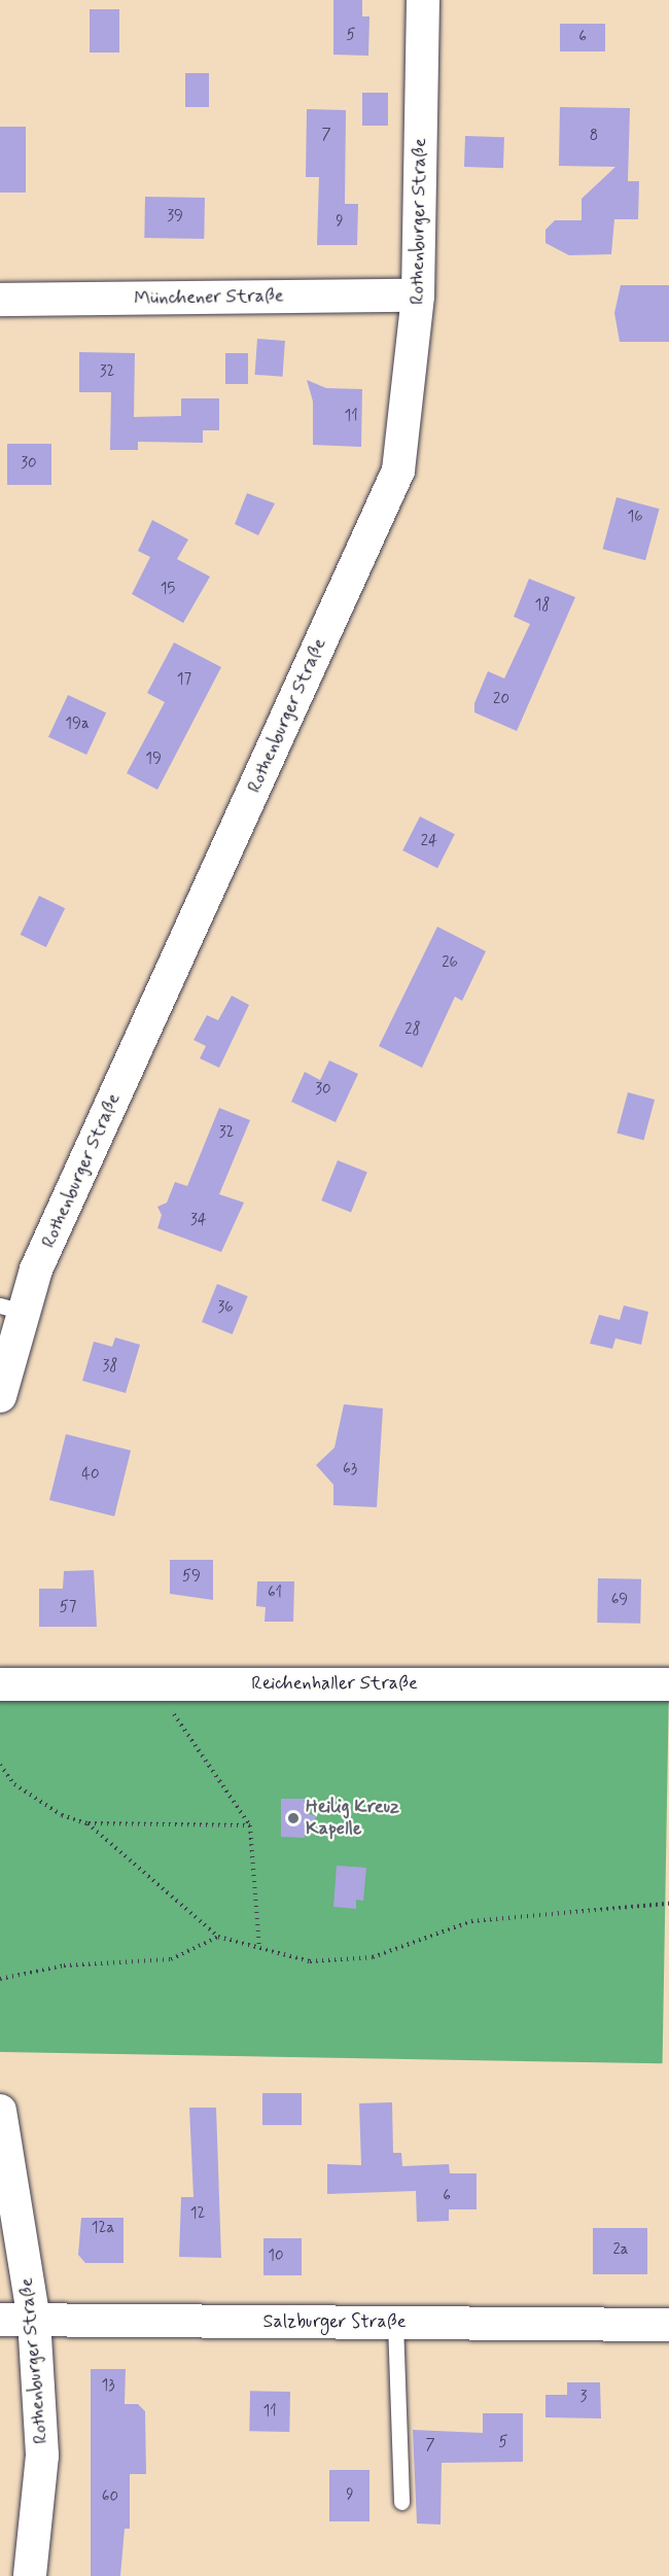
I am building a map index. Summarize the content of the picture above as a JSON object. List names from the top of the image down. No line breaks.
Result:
{"streets":{"street":["Rothenburger Straße","Münchener Straße","Reichenhaller Straße","Salzburger Straße"]},"crossings":[["Rothenburger Straße","Münchener Straße"],["Rothenburger Straße","Salzburger Straße"]],"places":["Heilig Kreuz Kapelle"],"house_numbers":["5","6","7","8","39","9","32","11","30","16","15","18","17","20","19a","19","24","26","28","30","32","34","36","38","63","40","59","61","69","57","6","12","12a","2a","10","13","3","11","5","7","9","60"]}
